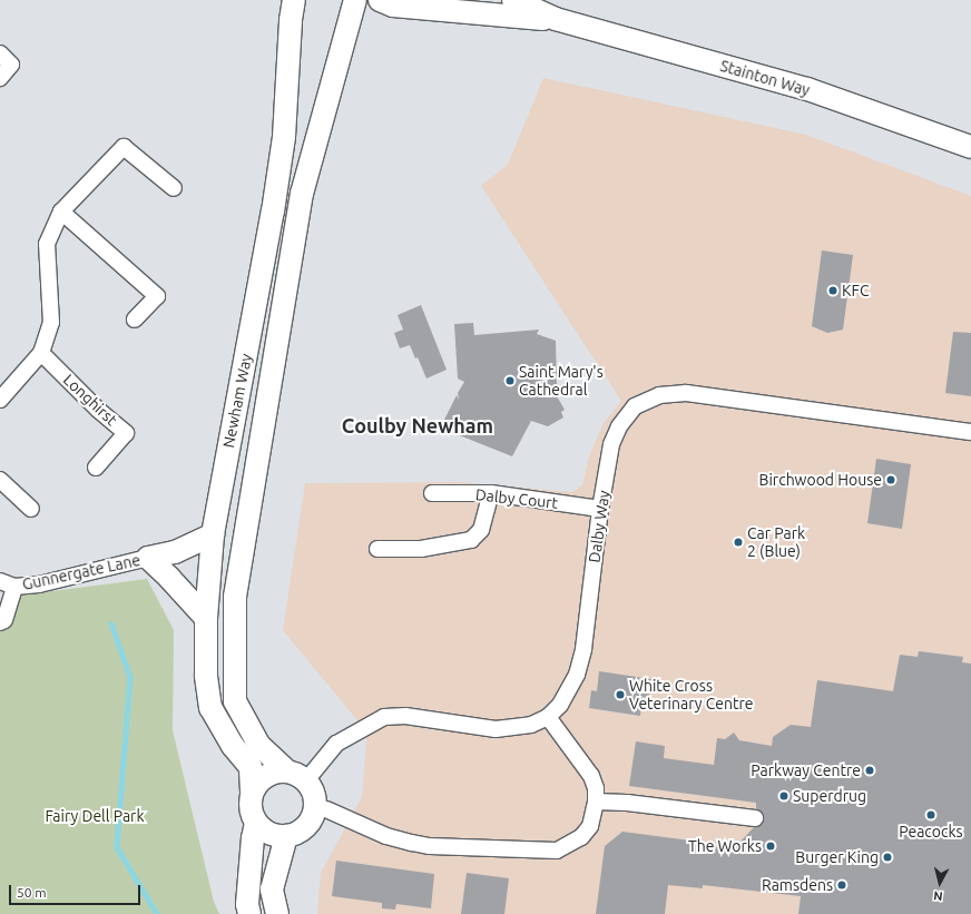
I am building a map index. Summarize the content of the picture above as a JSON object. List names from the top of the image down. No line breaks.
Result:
{"streets":{"street":["Stainton Way","Longhirst","Newham Way","Dalby Court","Dalby Way","Gunnergate Lane"]},"crossings":[["Newham Way","Dalby Way"],["Dalby Court","Dalby Way"]],"districts":["Coulby Newham"],"parks":["Fairy Dell Park"],"places":["KFC","Saint Mary's Cathedral","Birchwood House","Car Park 2 (Blue)","White Cross Veterinary Centre","Parkway Centre","Superdrug","Peacocks","The Works","Burger King","Ramsdens"],"scale_bar":"50 m","north":"bottom"}
